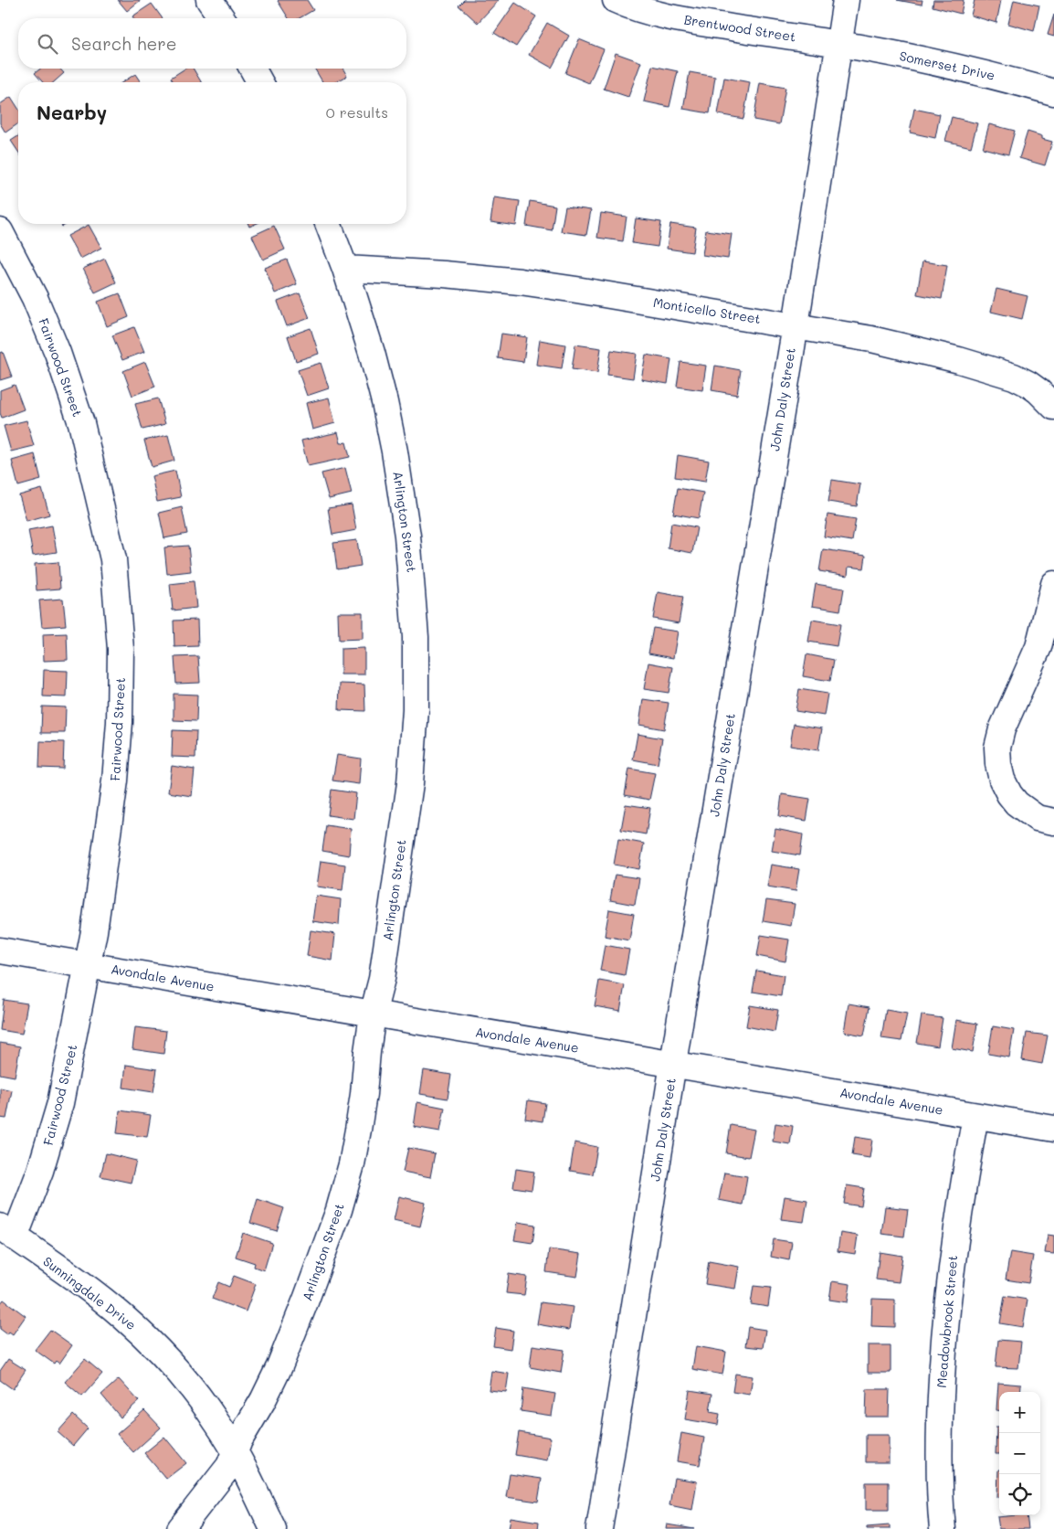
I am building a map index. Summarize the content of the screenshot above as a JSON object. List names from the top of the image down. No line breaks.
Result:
{"streets":{"street":["Brentwood Street","Somerset Drive","Monticello Street","Fairwood Street","John Daly Street","Arlington Street","Avondale Avenue","Sunningdale Drive","Meadowbrook Street"]},"crossings":[["Brentwood Street","Somerset Drive"],["Brentwood Street","John Daly Street"],["Somerset Drive","John Daly Street"],["Monticello Street","John Daly Street"],["Monticello Street","Arlington Street"],["Fairwood Street","Avondale Avenue"],["Fairwood Street","Sunningdale Drive"],["John Daly Street","Avondale Avenue"],["Arlington Street","Avondale Avenue"],["Arlington Street","Sunningdale Drive"],["Avondale Avenue","Meadowbrook Street"]],"page":{"search":"Search here","heading":["Nearby","0 results"],"map_buttons":["+","−"]}}
